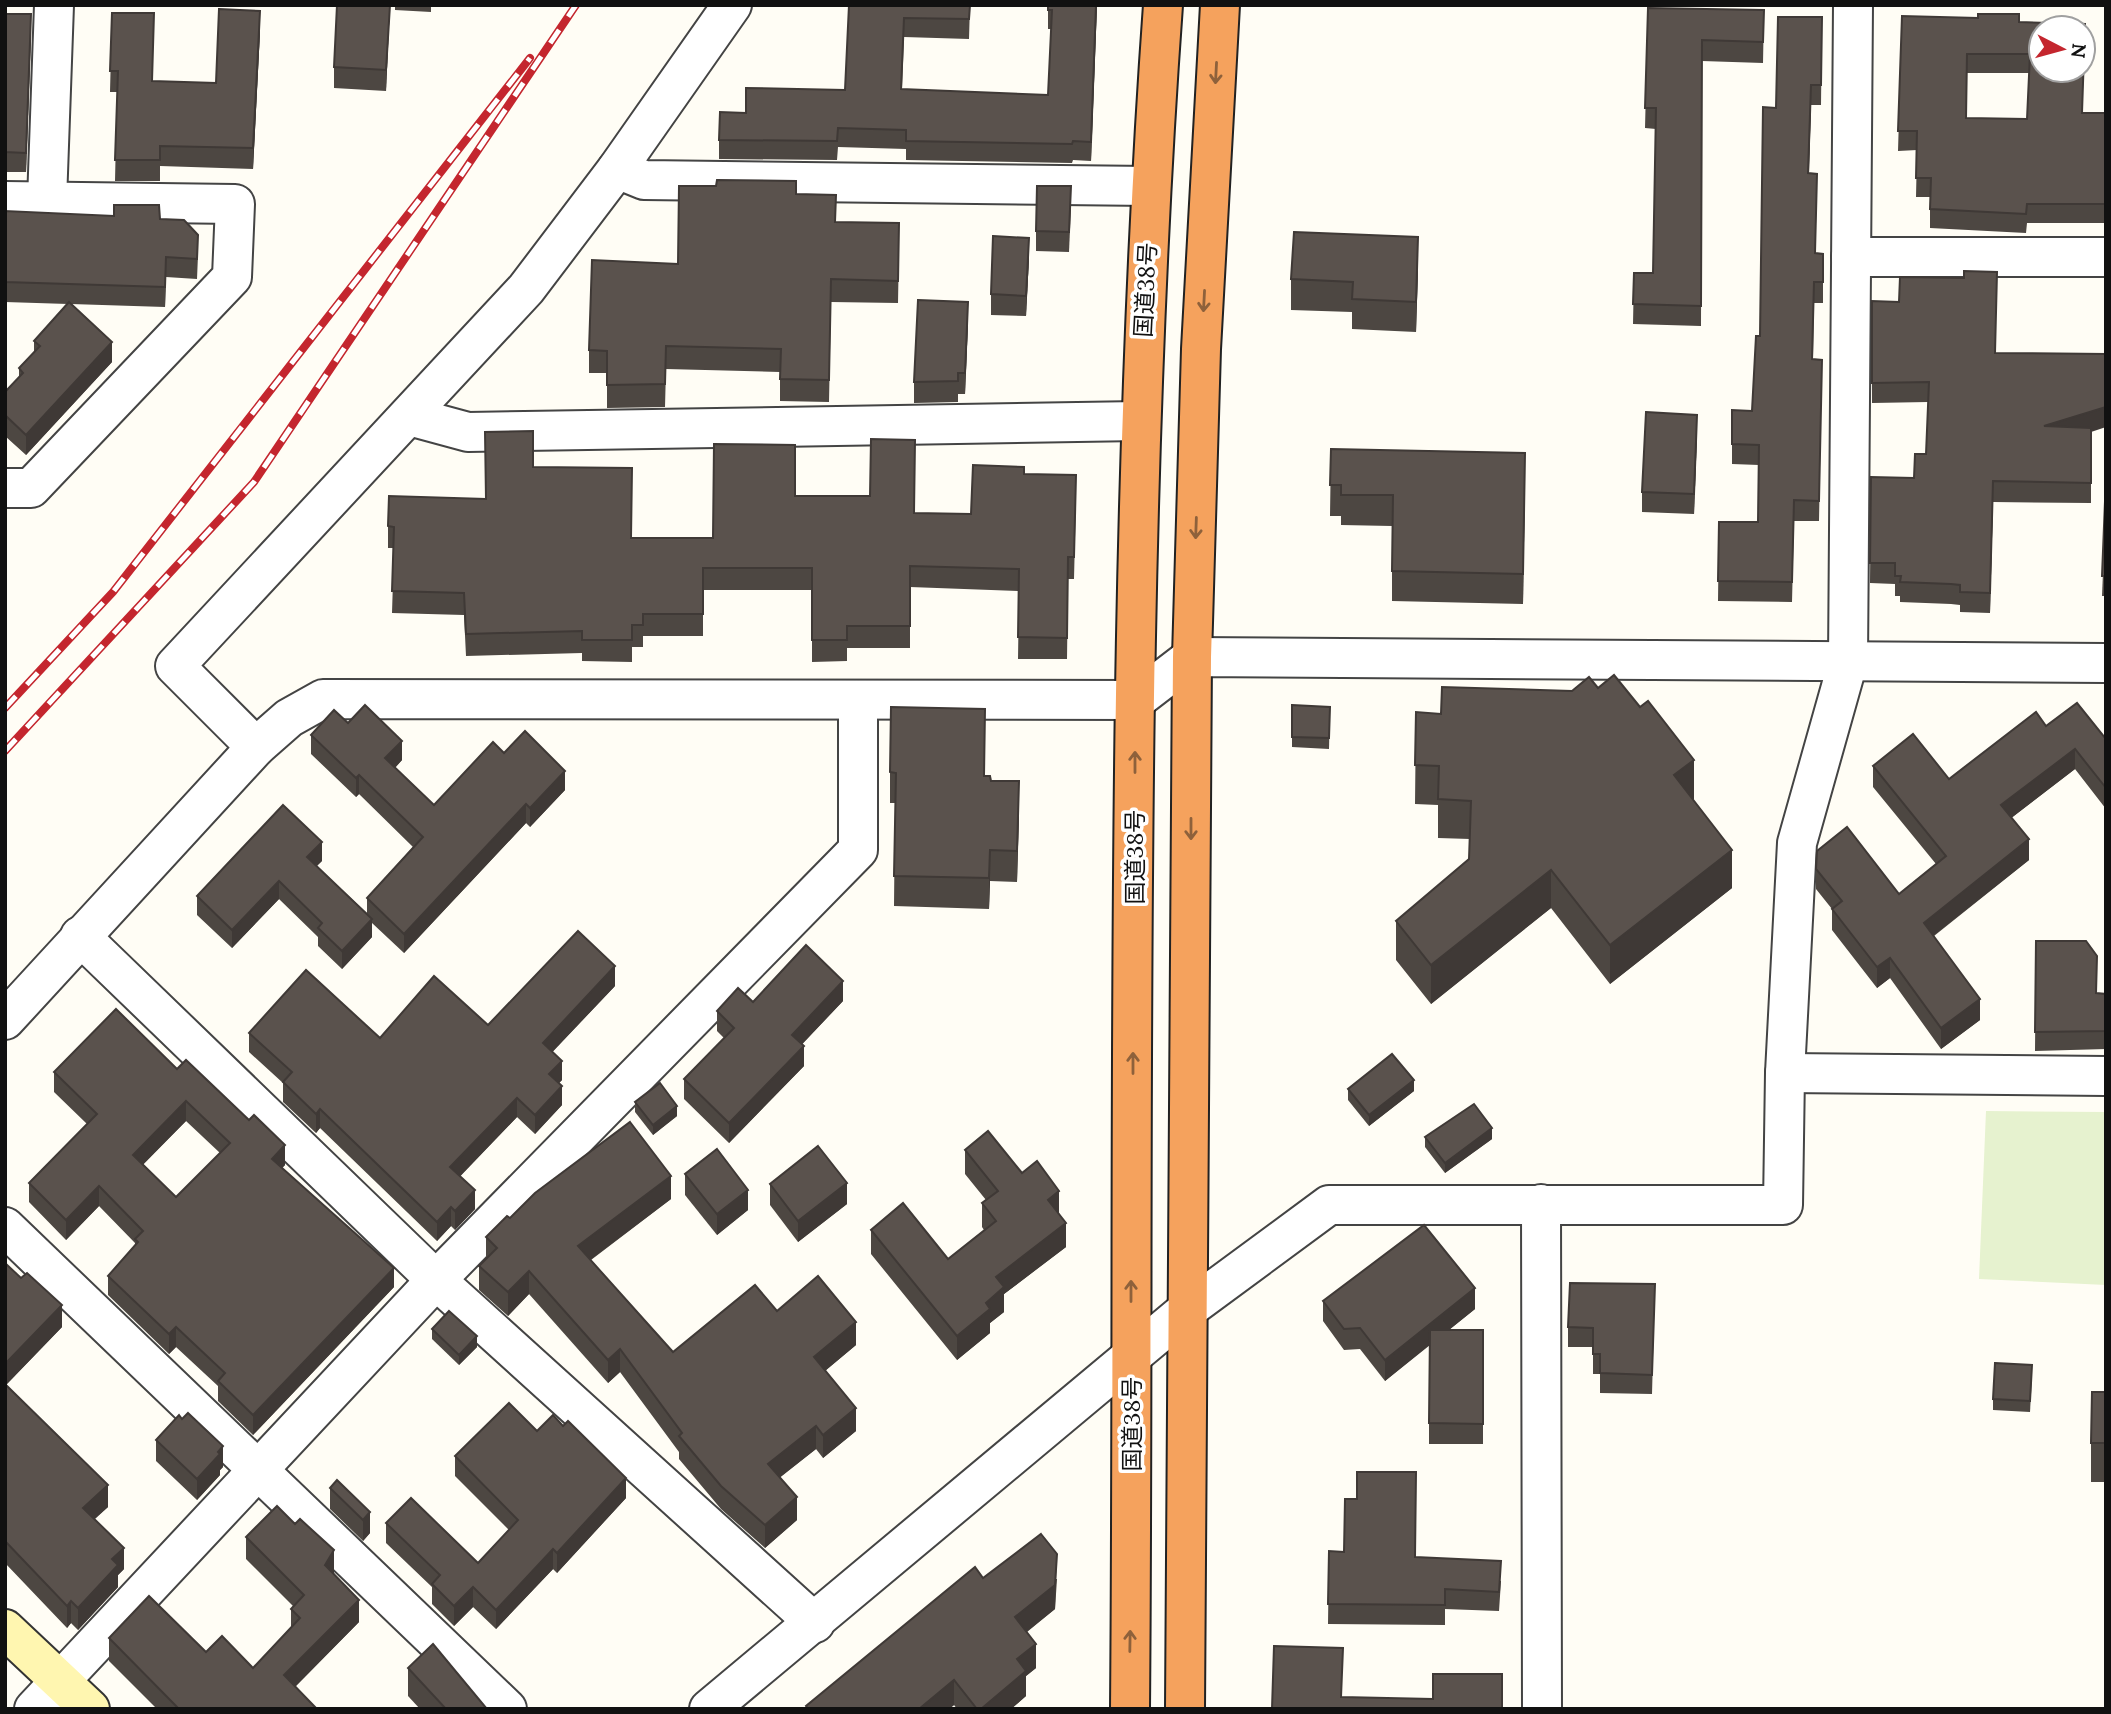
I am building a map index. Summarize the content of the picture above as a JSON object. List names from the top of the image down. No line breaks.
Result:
{"streets":{"highway":["国道38号"]},"north":"right"}
